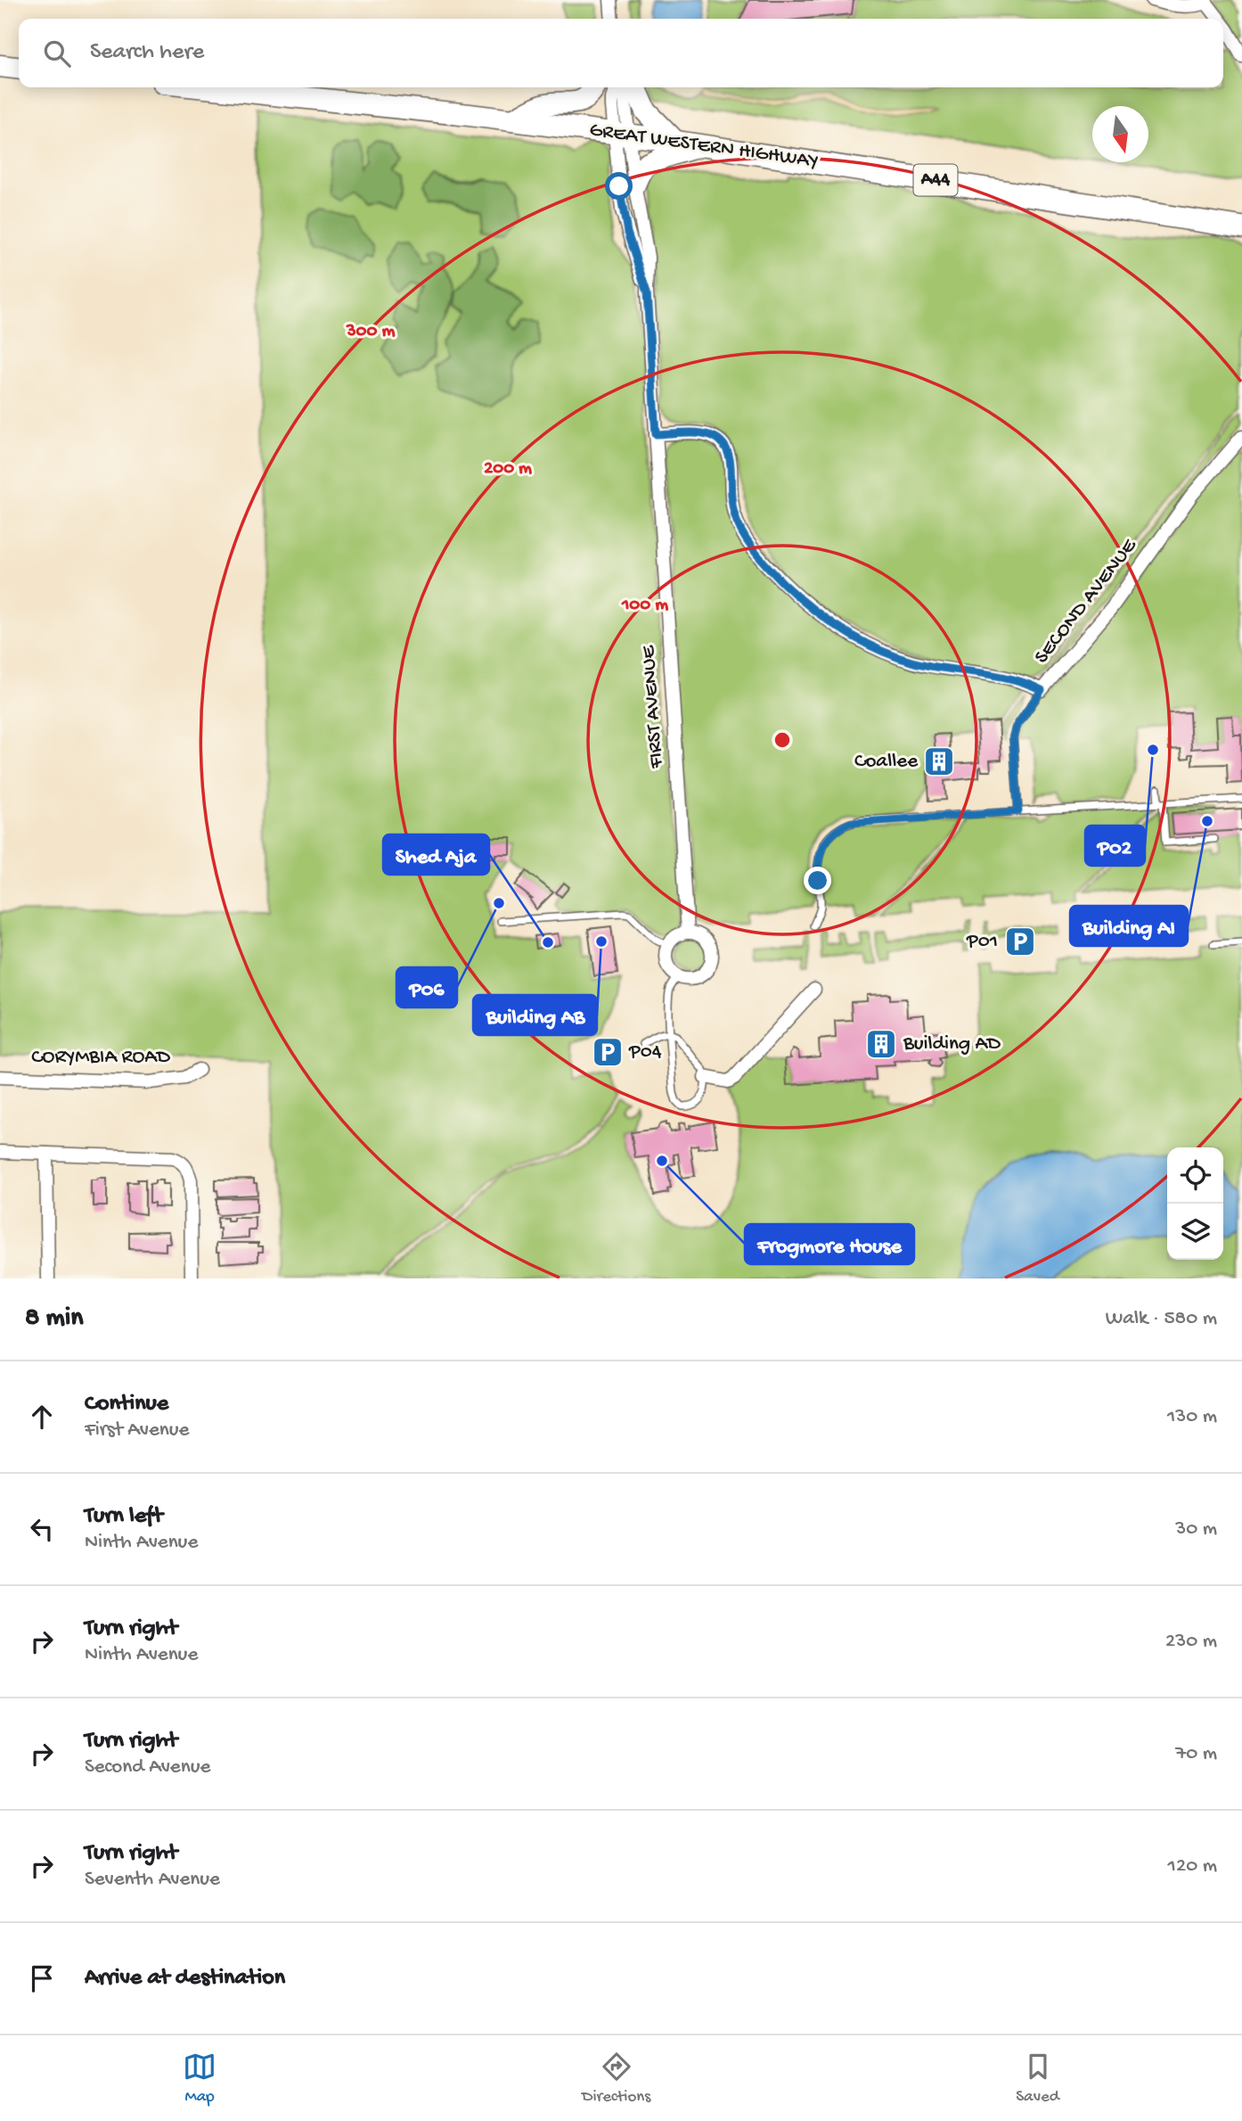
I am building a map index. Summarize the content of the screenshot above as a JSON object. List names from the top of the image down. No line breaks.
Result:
{"streets":{"highway":["GREAT WESTERN HIGHWAY","A44"],"street":["SECOND AVENUE","FIRST AVENUE","CORYMBIA ROAD"]},"crossings":[["GREAT WESTERN HIGHWAY","FIRST AVENUE"]],"places":{"other":["P02","Building AI","P06","Building AB","Shed Aja","Frogmore House"],"building":["Coallee","Building AD"],"parking":["P01","P04"]},"north":"bottom","page":{"search":"Search here","heading":["8 min","Walk · 580 m"],"list":[["Continue","First Avenue","130 m"],["Turn left","Ninth Avenue","30 m"],["Turn right","Ninth Avenue","230 m"],["Turn right","Second Avenue","70 m"],["Turn right","Seventh Avenue","120 m"],"Arrive at destination"],"nav":["Map","Directions","Saved"]},"rings":["300 m","200 m","100 m"]}
